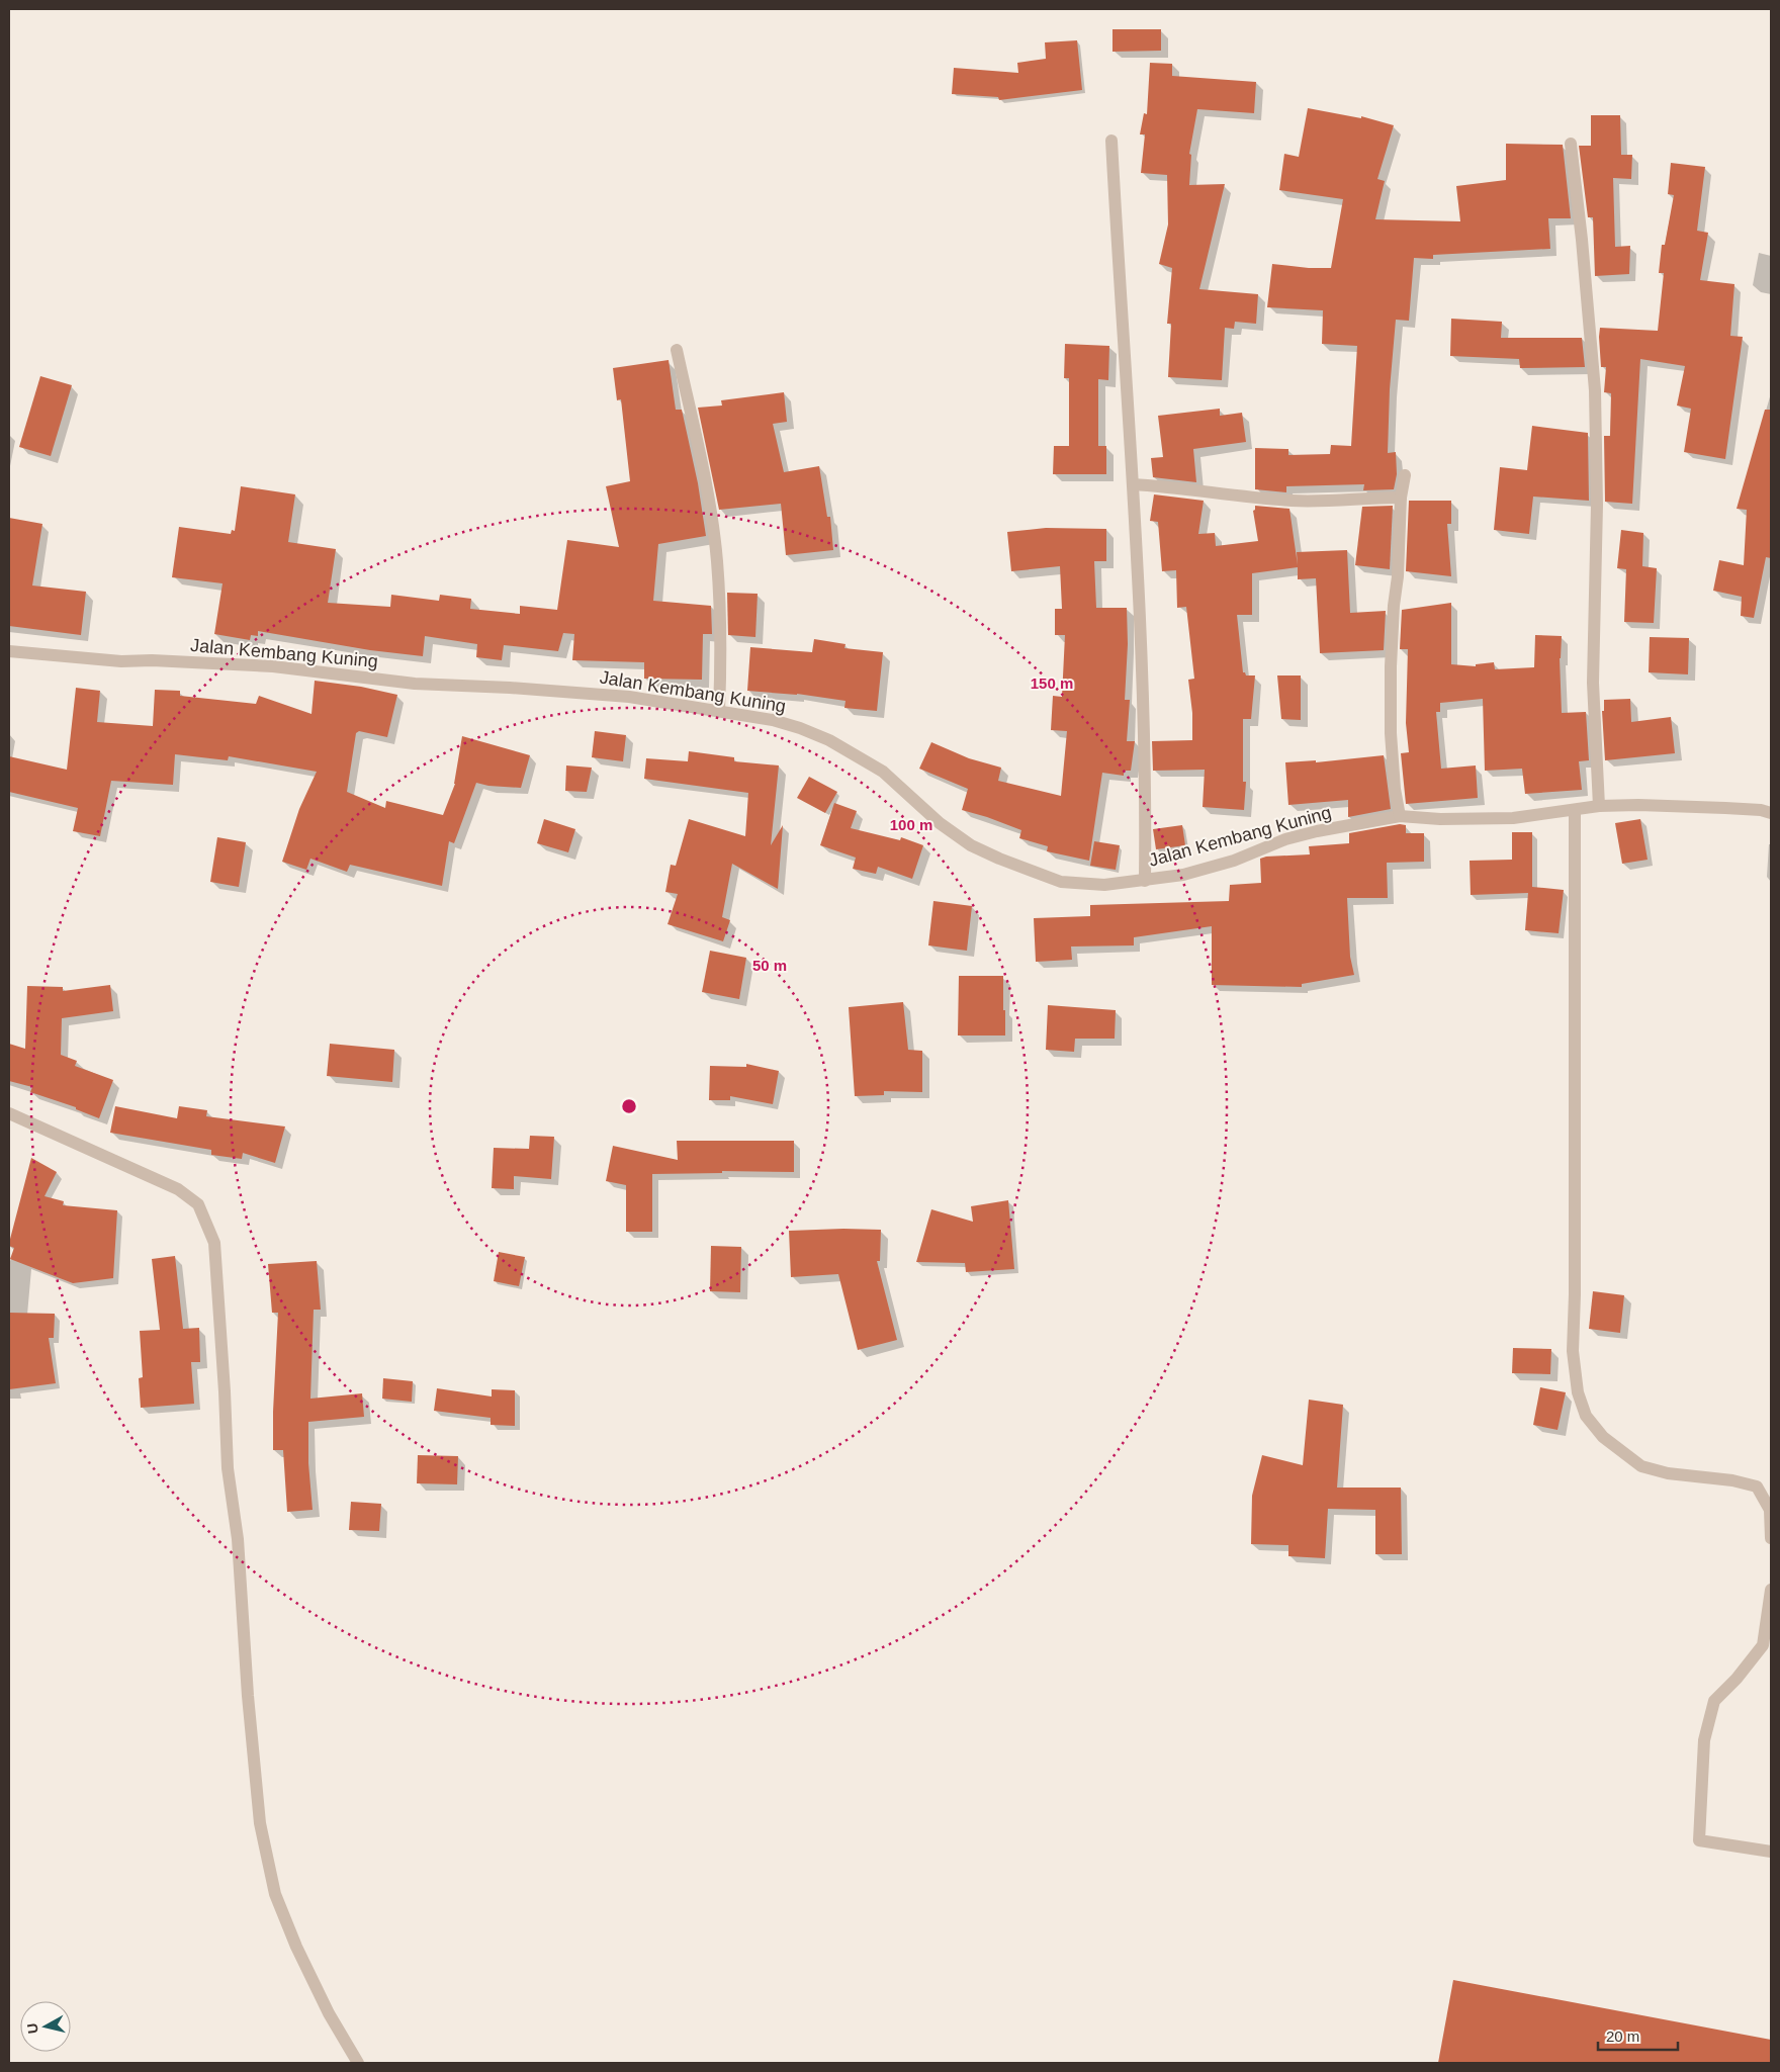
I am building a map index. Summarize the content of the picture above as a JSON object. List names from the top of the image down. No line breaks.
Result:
{"streets":{"street":["Jalan Kembang Kuning"]},"scale_bar":"20 m","north":"left","rings":["150 m","100 m","50 m"]}
